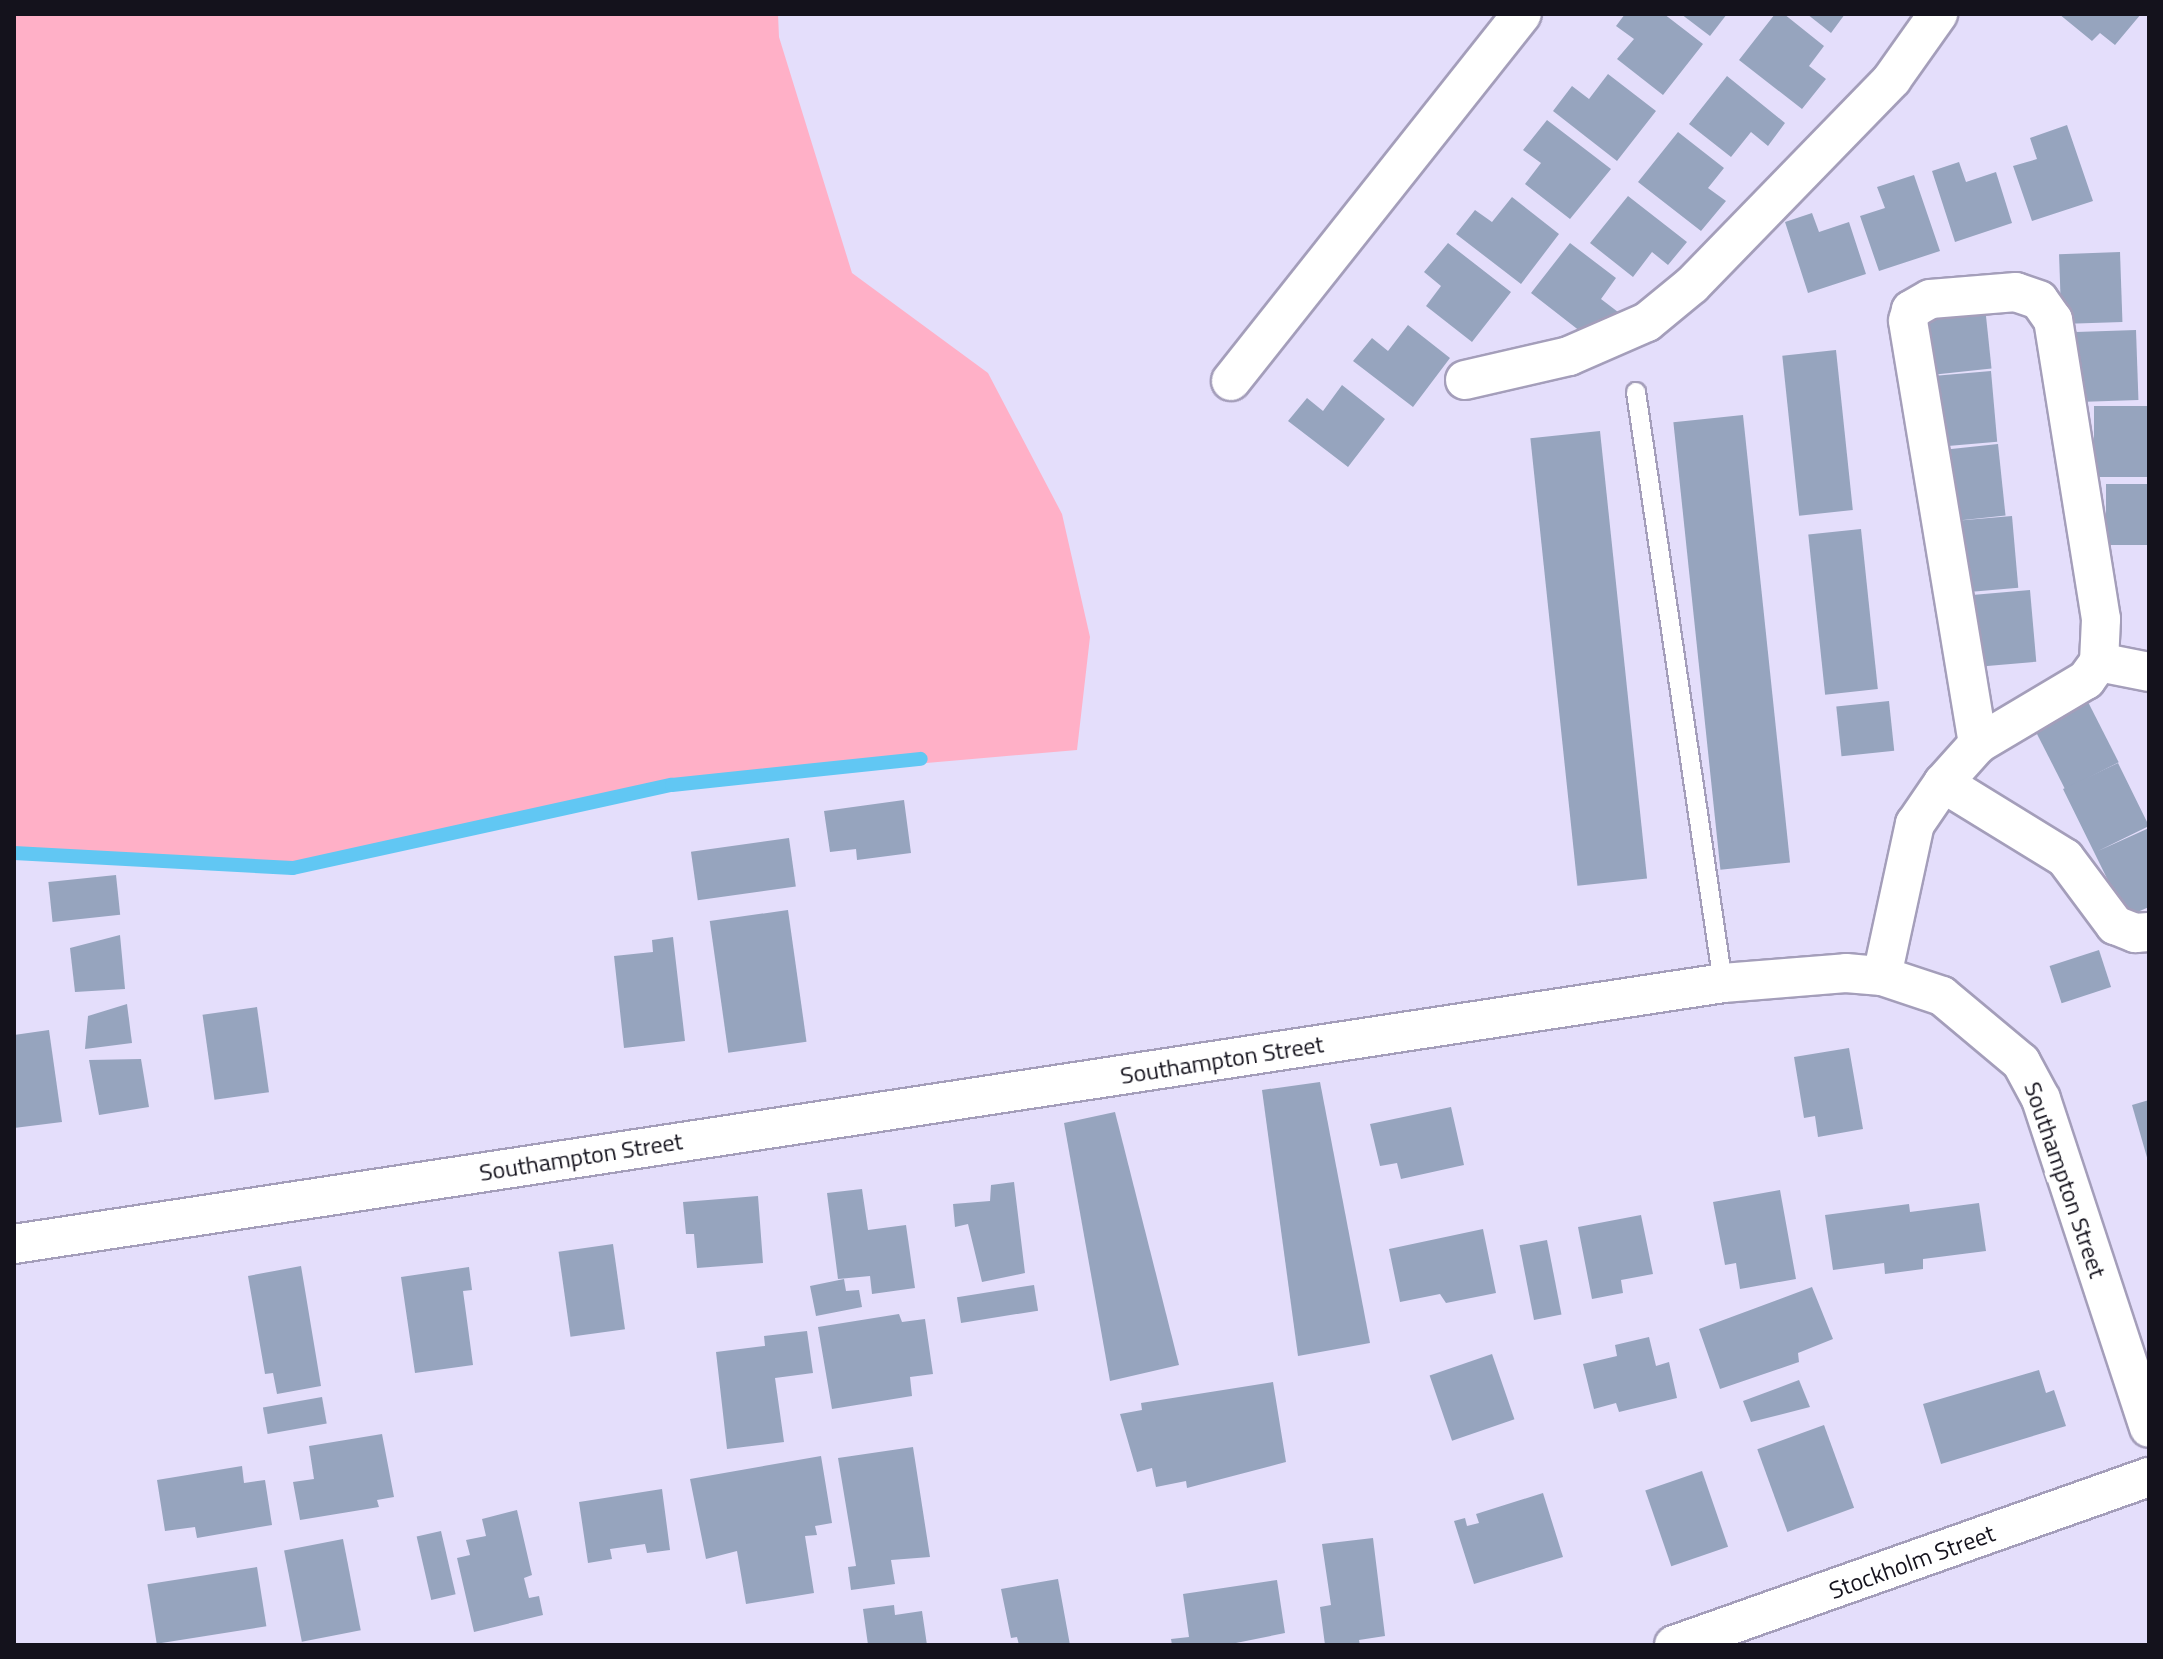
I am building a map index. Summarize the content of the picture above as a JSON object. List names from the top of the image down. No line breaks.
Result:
{"streets":{"street":["Southampton Street","Stockholm Street"]}}
